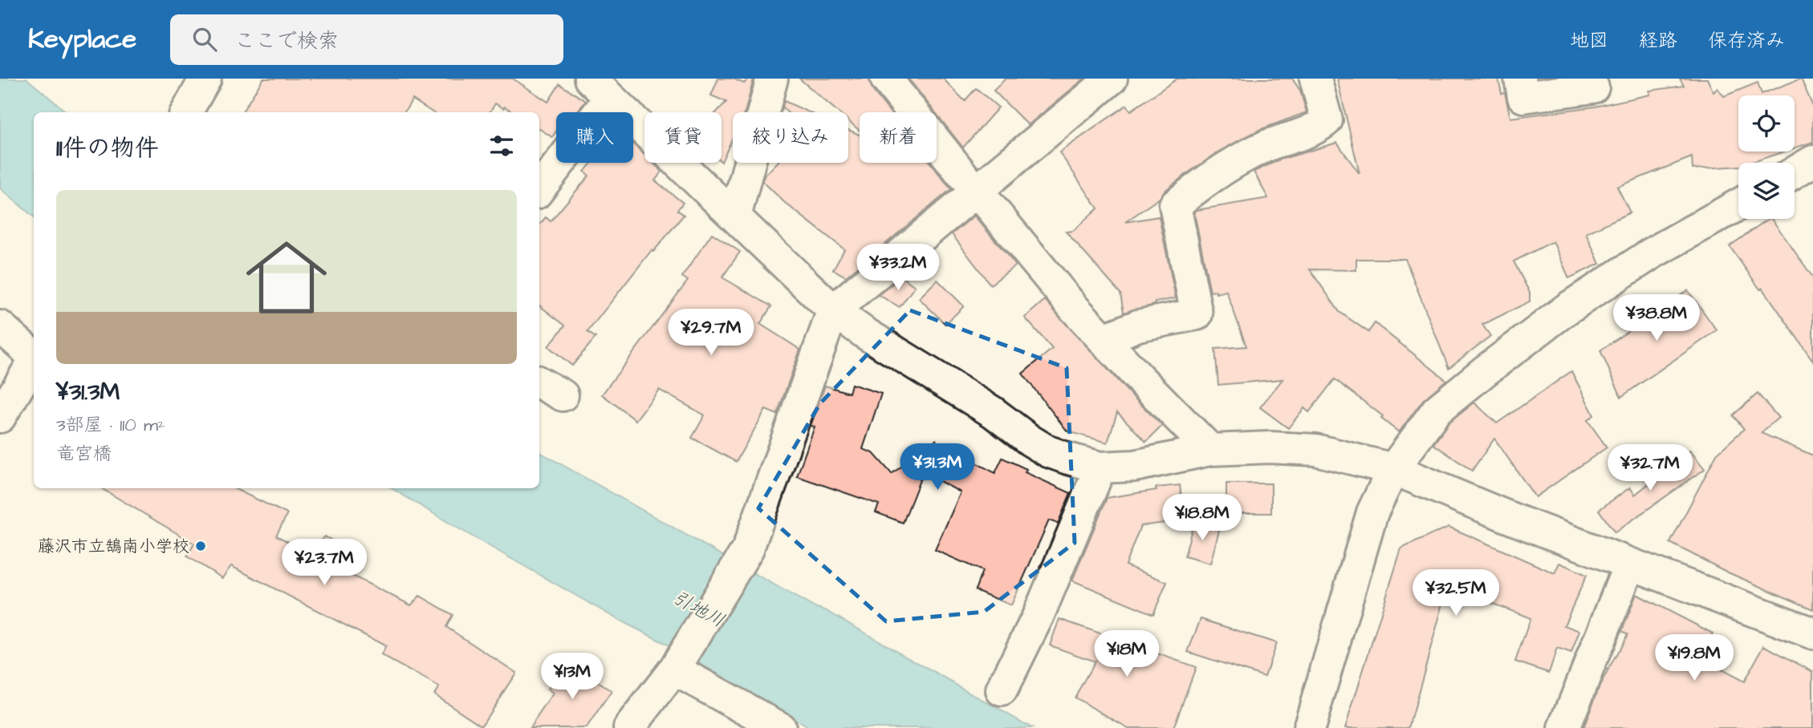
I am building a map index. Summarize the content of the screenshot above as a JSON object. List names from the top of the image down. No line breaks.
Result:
{"water":["引地川"],"places":["藤沢市立鵠南小学校"],"page":{"header":"Keyplace","search":"ここで検索","nav":["地図","経路","保存済み"],"chip":["購入","賃貸","絞り込み","新着"],"heading":"11件の物件","list":[{"name":"¥31.3M","note":"3部屋 · 110 m² · 竜宮橋"}],"price":["¥33.2M","¥38.8M","¥29.7M","¥31.3M","¥32.7M","¥18.8M","¥23.7M","¥32.5M","¥18M","¥19.8M","¥13M"]}}
